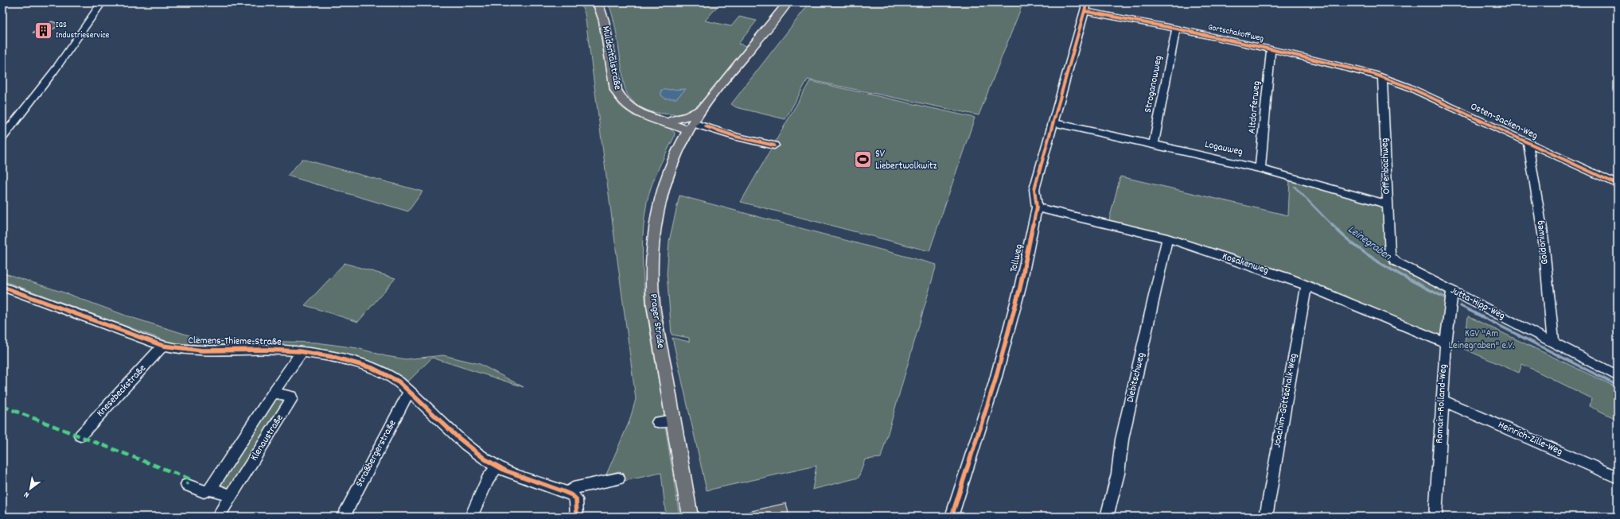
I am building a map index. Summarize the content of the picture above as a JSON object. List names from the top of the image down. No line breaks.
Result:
{"streets":{"main road":["Muldentalstraße","Prager Straße"],"street":["Gortschakoffweg","Stroganowweg","Altdorferweg","Osten-Sacken-Weg","Logauweg","Offenbachweg","Goldoniweg","Tollweg","Kosakenweg","Jutta-Hipp-Weg","Clemens-Thieme-Straße","Diebitschweg","Knesebeckstraße","Joachim-Gottschalk-Weg","Romain-Rolland-Weg","Klenaustraße","Heinrich-Zille-Weg","Straßbergerstraße"]},"crossings":[["Gortschakoffweg","Stroganowweg"],["Gortschakoffweg","Altdorferweg"],["Gortschakoffweg","Osten-Sacken-Weg"],["Gortschakoffweg","Offenbachweg"],["Gortschakoffweg","Tollweg"],["Muldentalstraße","Prager Straße"],["Stroganowweg","Logauweg"],["Altdorferweg","Logauweg"],["Osten-Sacken-Weg","Offenbachweg"],["Osten-Sacken-Weg","Goldoniweg"],["Logauweg","Offenbachweg"],["Logauweg","Tollweg"],["Offenbachweg","Jutta-Hipp-Weg"],["Goldoniweg","Jutta-Hipp-Weg"],["Tollweg","Kosakenweg"],["Kosakenweg","Diebitschweg"],["Kosakenweg","Joachim-Gottschalk-Weg"],["Kosakenweg","Romain-Rolland-Weg"],["Jutta-Hipp-Weg","Romain-Rolland-Weg"],["Clemens-Thieme-Straße","Knesebeckstraße"],["Clemens-Thieme-Straße","Klenaustraße"],["Clemens-Thieme-Straße","Straßbergerstraße"],["Romain-Rolland-Weg","Heinrich-Zille-Weg"]],"water":["Leinegraben"],"parks":["KGV \"Am Leinegraben\" e.V."],"places":{"building":["IGS Industrieservice"],"sports":["SV Liebertwolkwitz"]},"north":"bottom left"}
